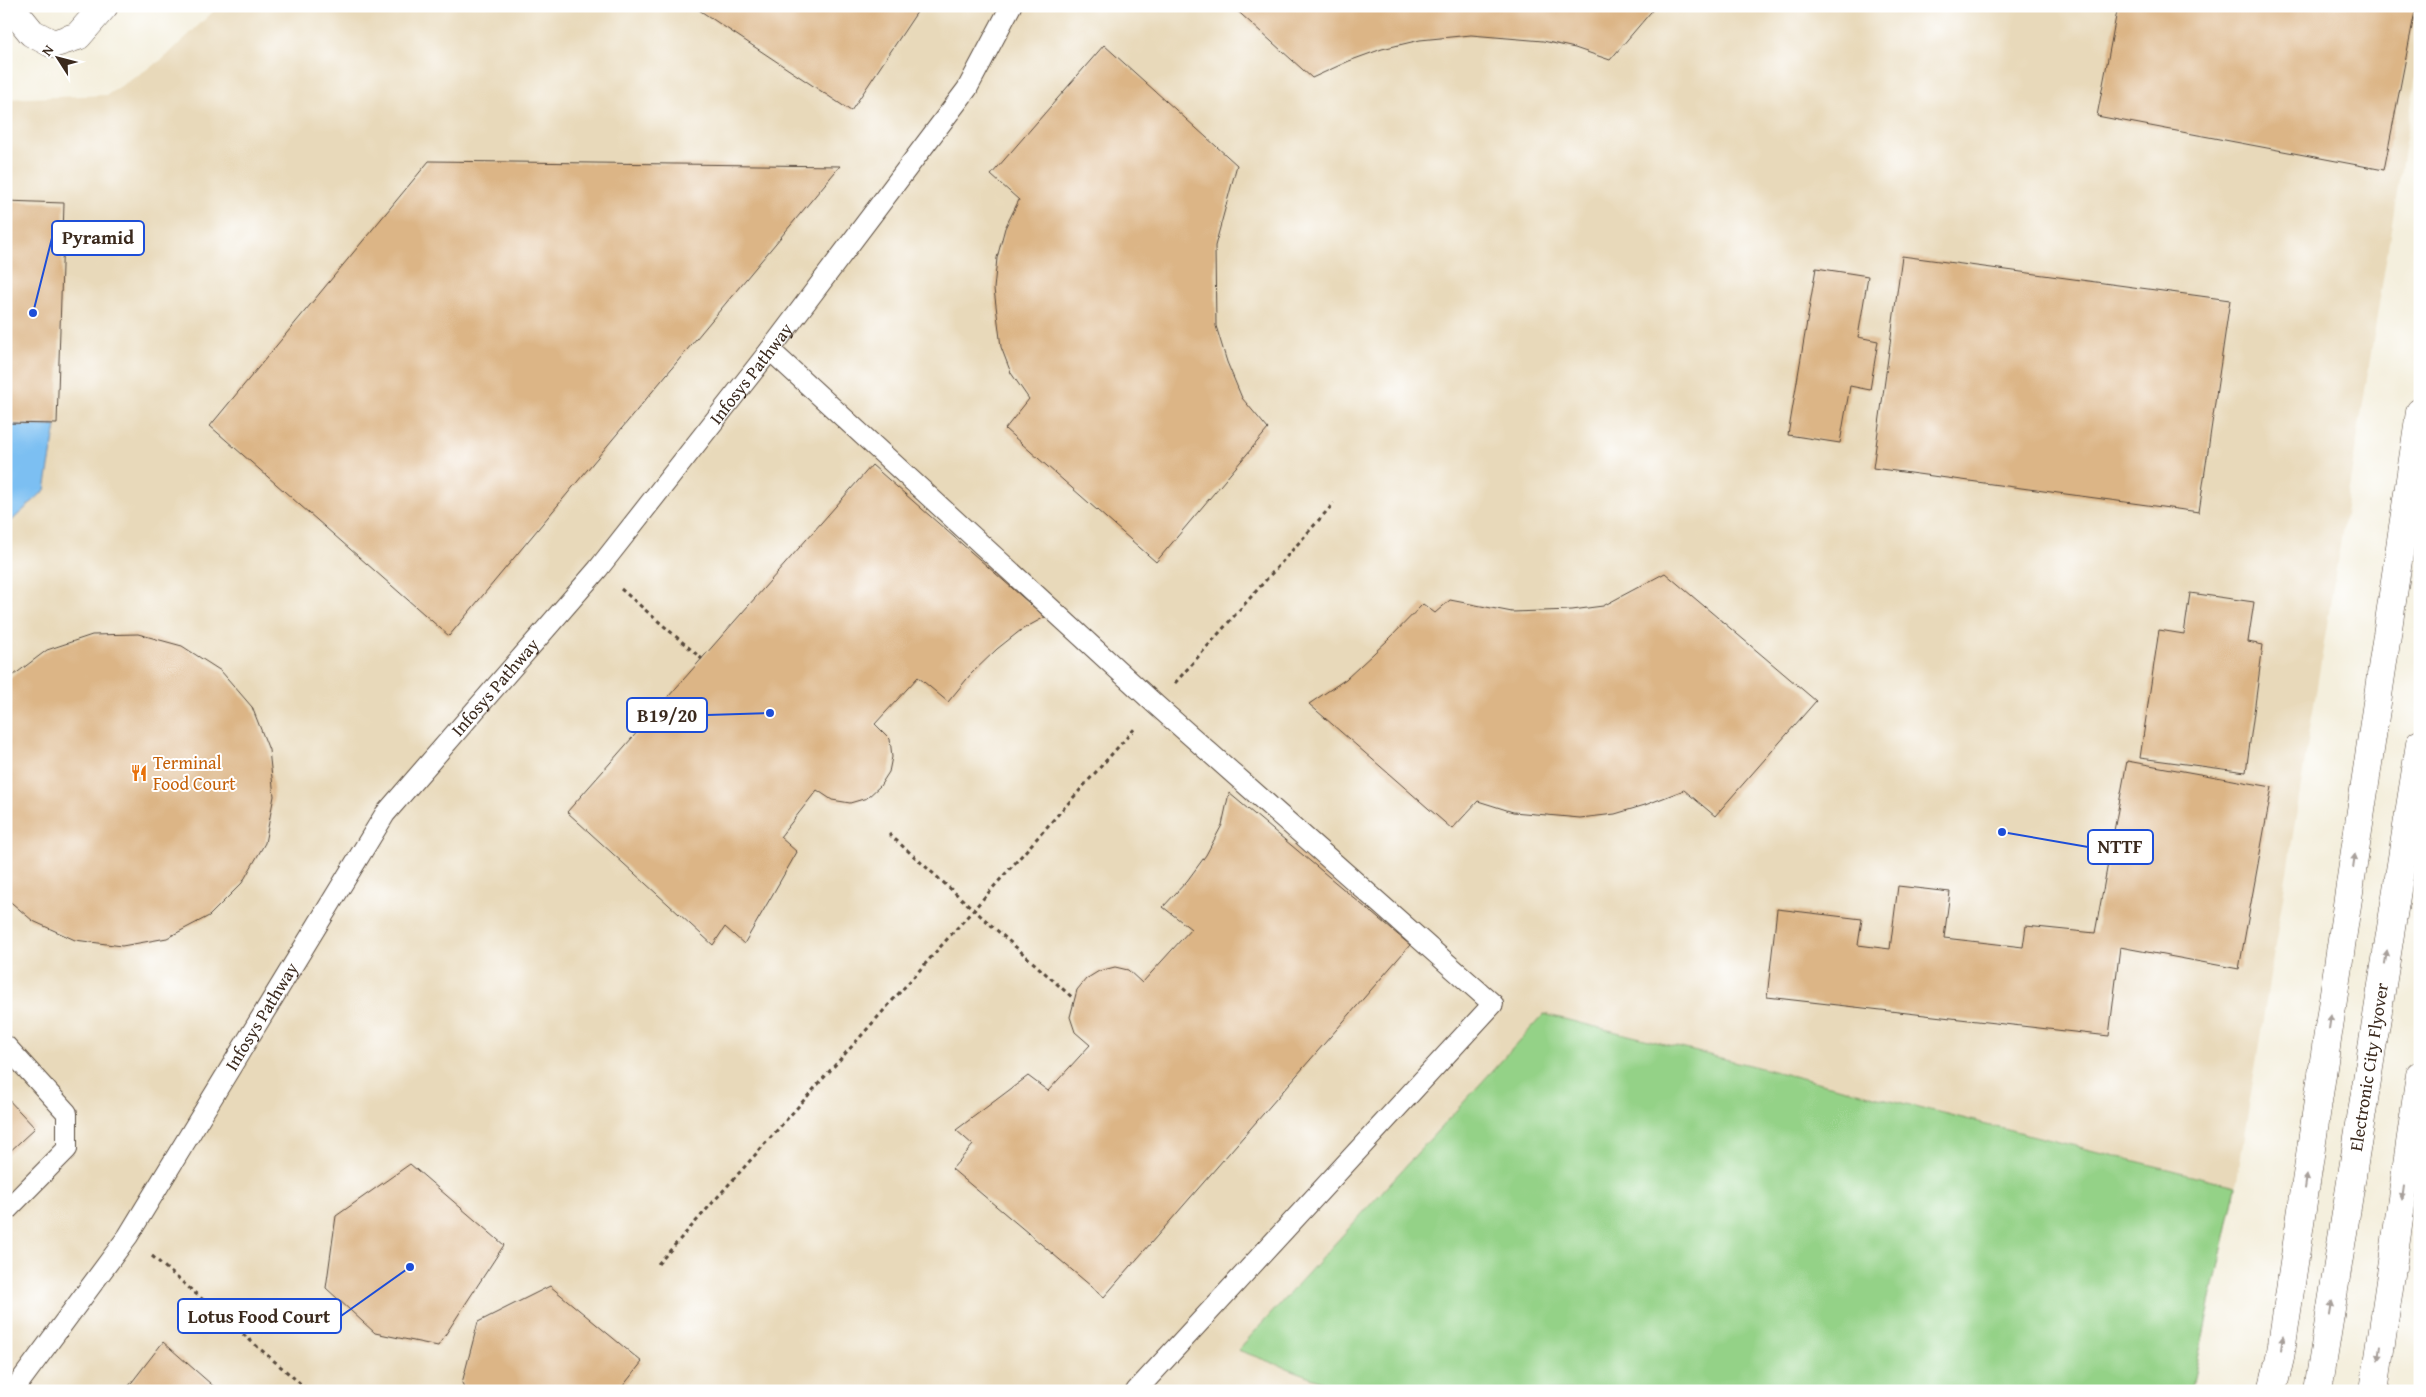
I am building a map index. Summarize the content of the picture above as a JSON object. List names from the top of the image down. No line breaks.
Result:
{"streets":{"main road":["Electronic City Flyover"],"lane":["Infosys Pathway"]},"places":{"other":["Pyramid","B19/20","NTTF","Lotus Food Court"],"restaurant":["Terminal Food Court"]},"north":"top left"}
